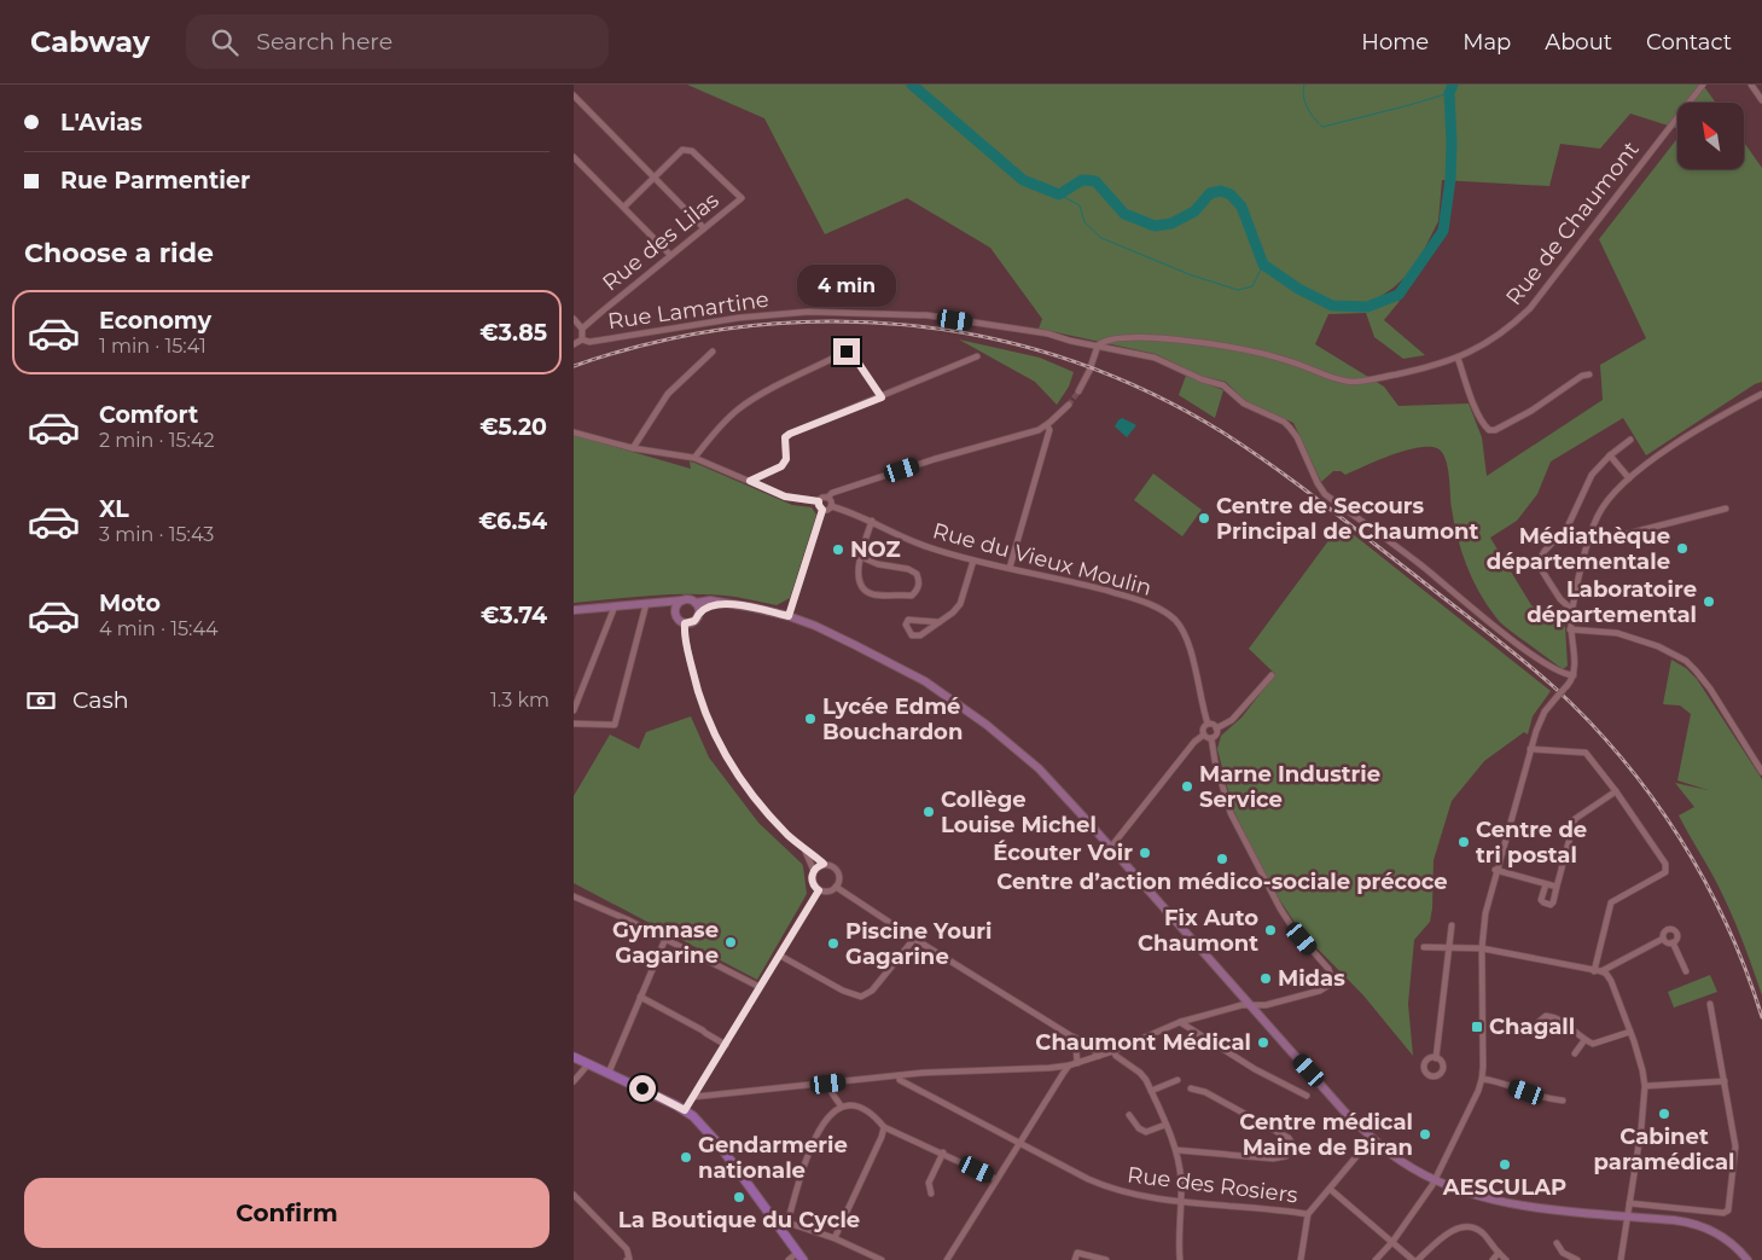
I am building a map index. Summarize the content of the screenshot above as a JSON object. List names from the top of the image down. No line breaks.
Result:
{"streets":{"street":["Rue de Chaumont","Rue des Lilas","Rue Lamartine","Rue du Vieux Moulin","Rue des Rosiers"]},"crossings":[["Rue de Chaumont","Rue Lamartine"]],"places":{"other":["Centre de Secours Principal de Chaumont","Médiathèque départementale","NOZ","Laboratoire départemental","Lycée Edmé Bouchardon","Marne Industrie Service","Collège Louise Michel","Centre de tri postal","Écouter Voir","Centre d’action médico-sociale précoce","Fix Auto Chaumont","Gymnase Gagarine","Piscine Youri Gagarine","Midas","Chaumont Médical","Cabinet paramédical","Centre médical Maine de Biran","Gendarmerie nationale","AESCULAP","La Boutique du Cycle"],"transit":["Chagall"]},"north":"top left","page":{"header":"Cabway","search":"Search here","nav":["Home","Map","About","Contact"],"banner":["L'Avias","Rue Parmentier"],"heading":"Choose a ride","bubble":"4 min","list":[{"name":"Economy","note":"1 min · 15:41","value":"€3.85"},{"name":"Comfort","note":"2 min · 15:42","value":"€5.20"},{"name":"XL","note":"3 min · 15:43","value":"€6.54"},{"name":"Moto","note":"4 min · 15:44","value":"€3.74"}],"pay":["Cash","1.3 km"],"buttons":"Confirm"}}
